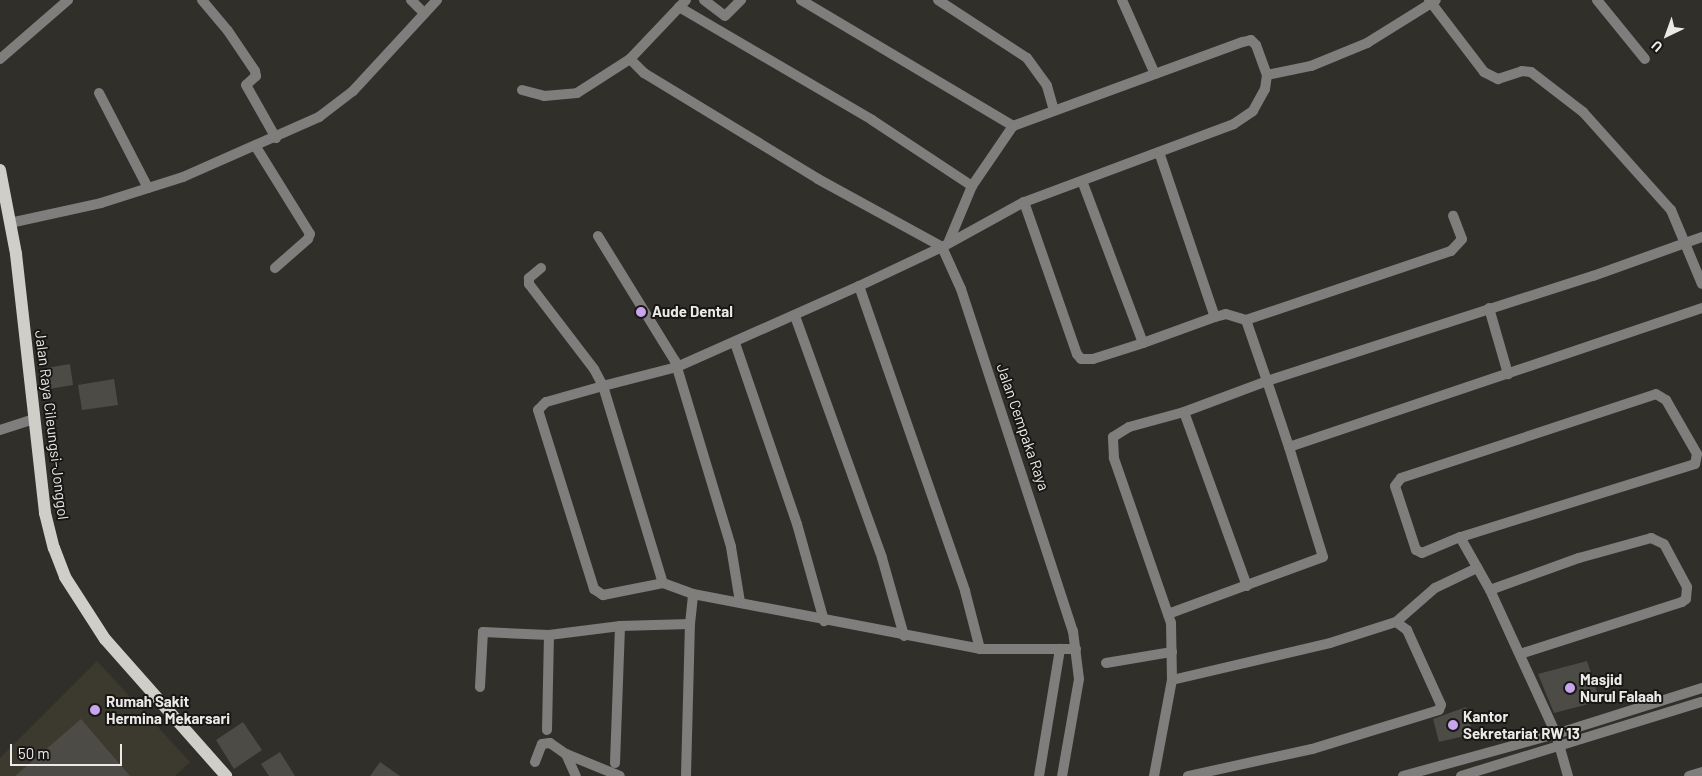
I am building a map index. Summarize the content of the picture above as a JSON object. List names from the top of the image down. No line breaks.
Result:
{"streets":{"main road":["Jalan Raya Cileungsi-Jonggol"],"street":["Jalan Cempaka Raya"]},"places":["Aude Dental","Masjid Nurul Falaah","Rumah Sakit Hermina Mekarsari","Kantor Sekretariat RW 13"],"scale_bar":"50 m","north":"bottom left"}
